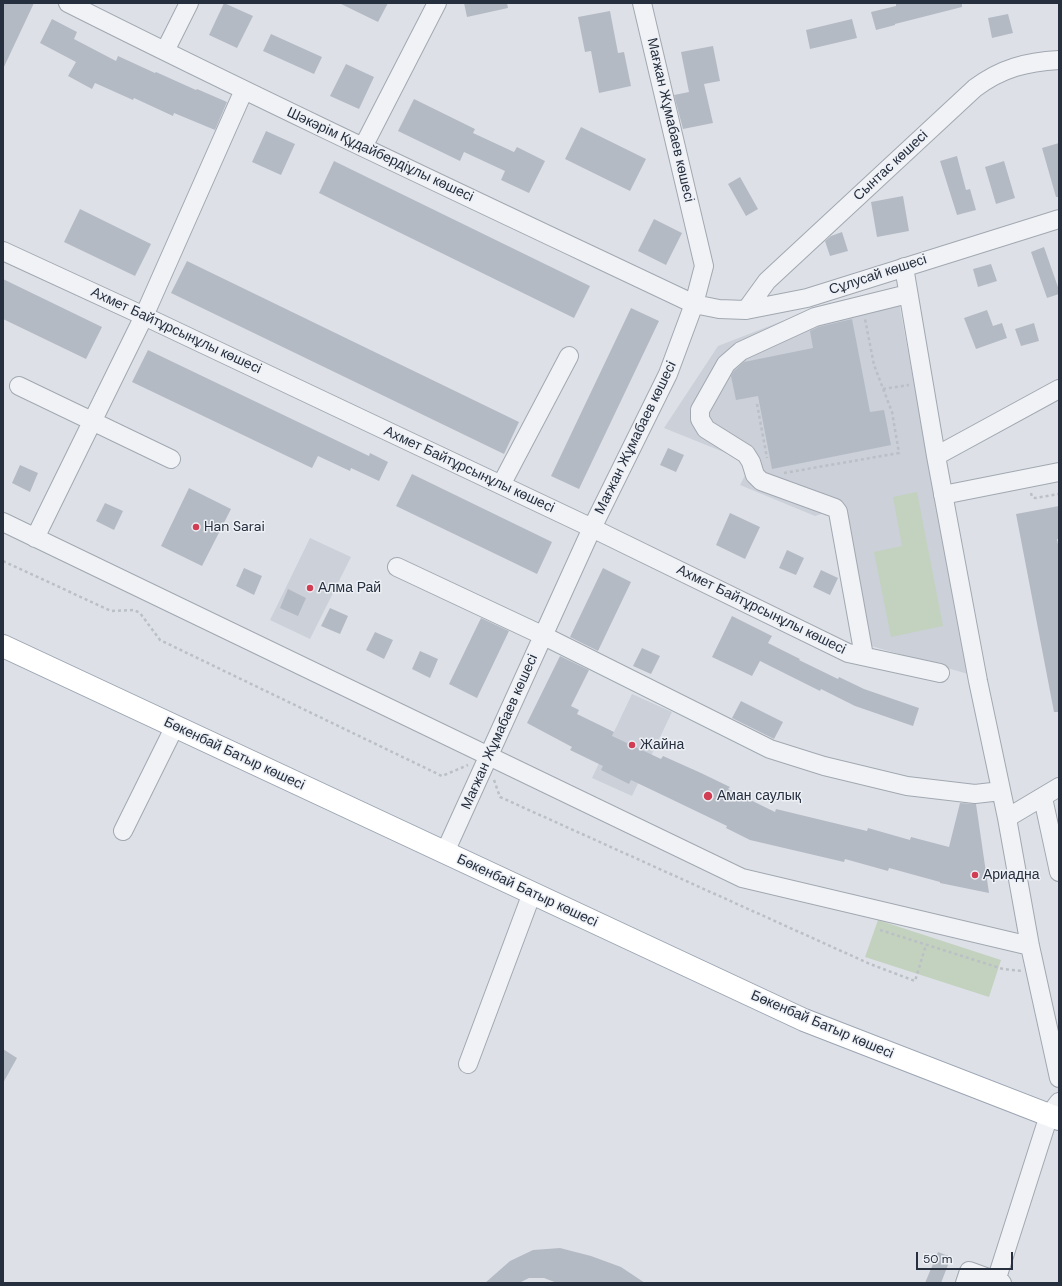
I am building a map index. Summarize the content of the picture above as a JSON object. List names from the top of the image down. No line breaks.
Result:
{"streets":{"main road":["Бөкенбай Батыр көшесі"],"street":["Мағжан Жұмабаев көшесі","Шәкәрім Құдайбердіұлы көшесі","Сынтас көшесі","Сұлусай көшесі","Ахмет Байтұрсынұлы көшесі"]},"crossings":[["Мағжан Жұмабаев көшесі","Шәкәрім Құдайбердіұлы көшесі"],["Мағжан Жұмабаев көшесі","Сұлусай көшесі"],["Мағжан Жұмабаев көшесі","Ахмет Байтұрсынұлы көшесі"],["Мағжан Жұмабаев көшесі","Бөкенбай Батыр көшесі"],["Шәкәрім Құдайбердіұлы көшесі","Сұлусай көшесі"],["Сынтас көшесі","Сұлусай көшесі"]],"places":["Han Sarai","Алма Рай","Жайна","Аман саулық","Ариадна"],"scale_bar":"50 m"}
